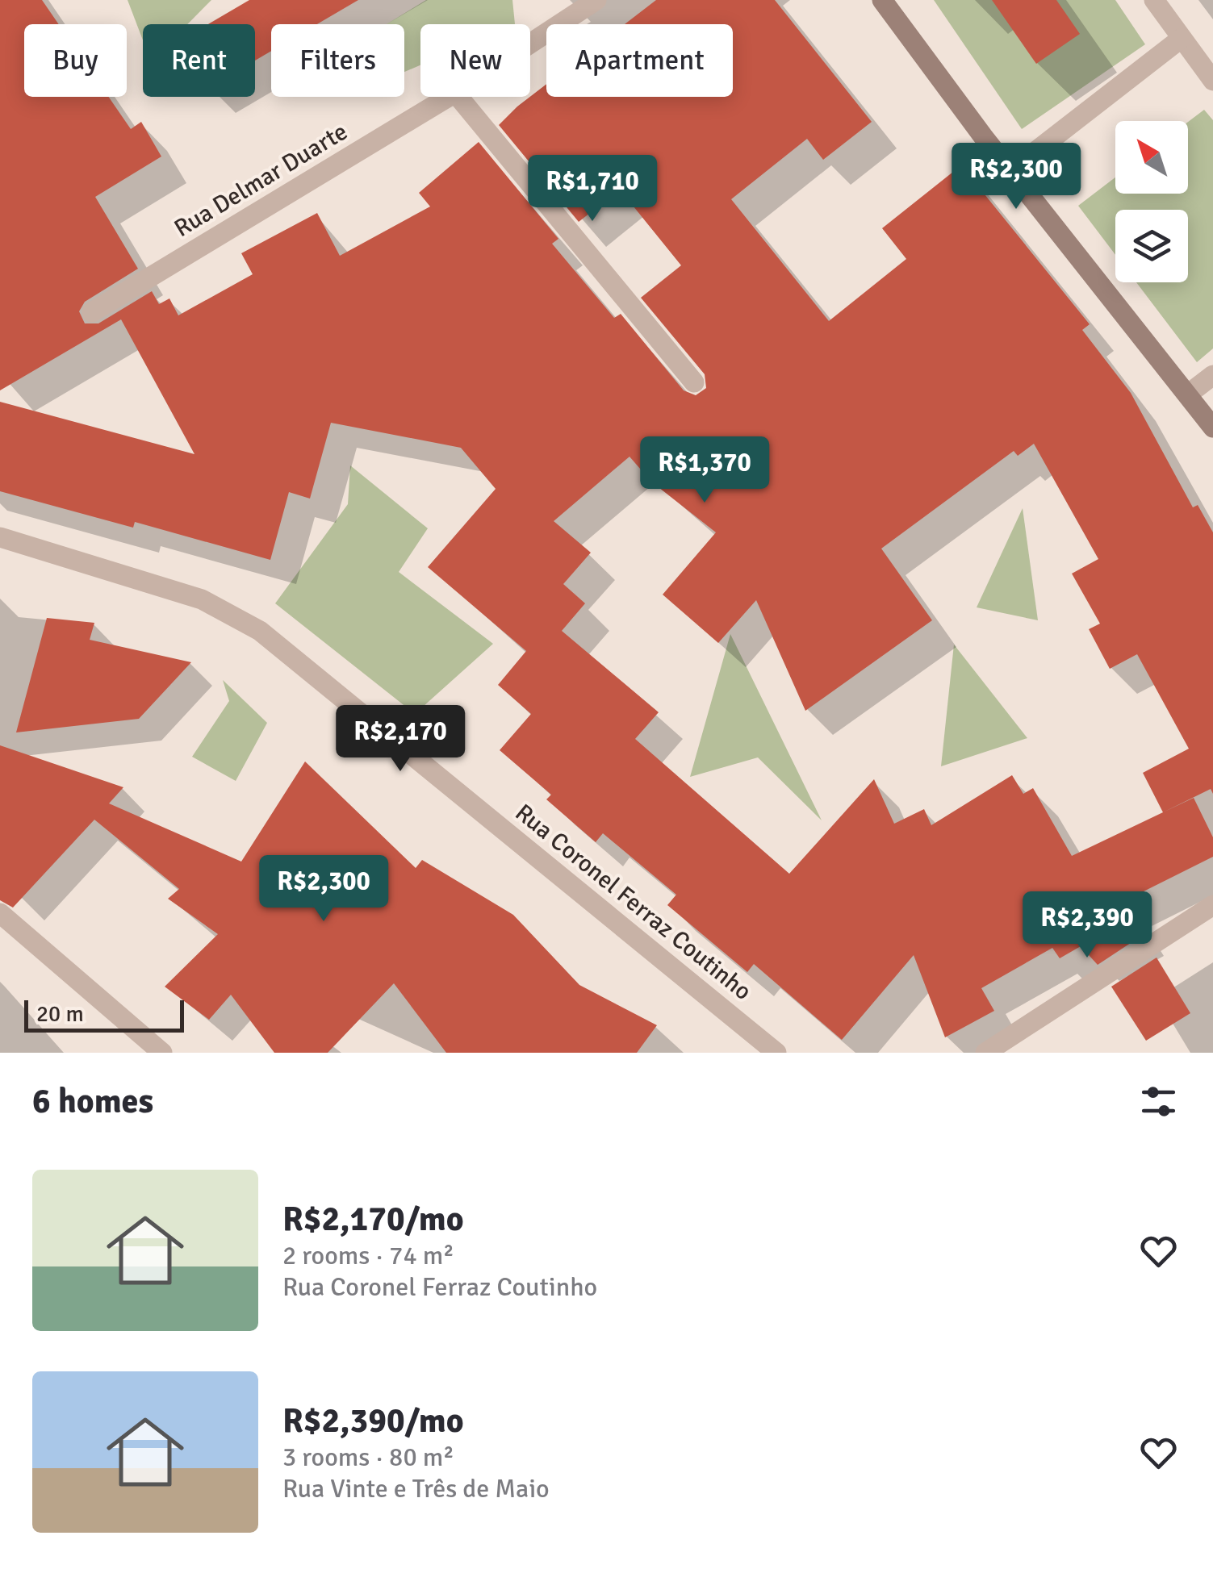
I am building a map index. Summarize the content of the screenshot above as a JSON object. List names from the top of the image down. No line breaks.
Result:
{"streets":{"street":["Rua Delmar Duarte","Rua Coronel Ferraz Coutinho"]},"scale_bar":"20 m","north":"top left","page":{"chip":["Buy","Rent","Filters","New","Apartment"],"price":["R$2,300","R$1,710","R$1,370","R$2,170","R$2,300","R$2,390"],"scale":"20 m","heading":"6 homes","list":[{"name":"R$2,170/mo","note":"2 rooms · 74 m² · Rua Coronel Ferraz Coutinho"},{"name":"R$2,390/mo","note":"3 rooms · 80 m² · Rua Vinte e Três de Maio"}]}}
